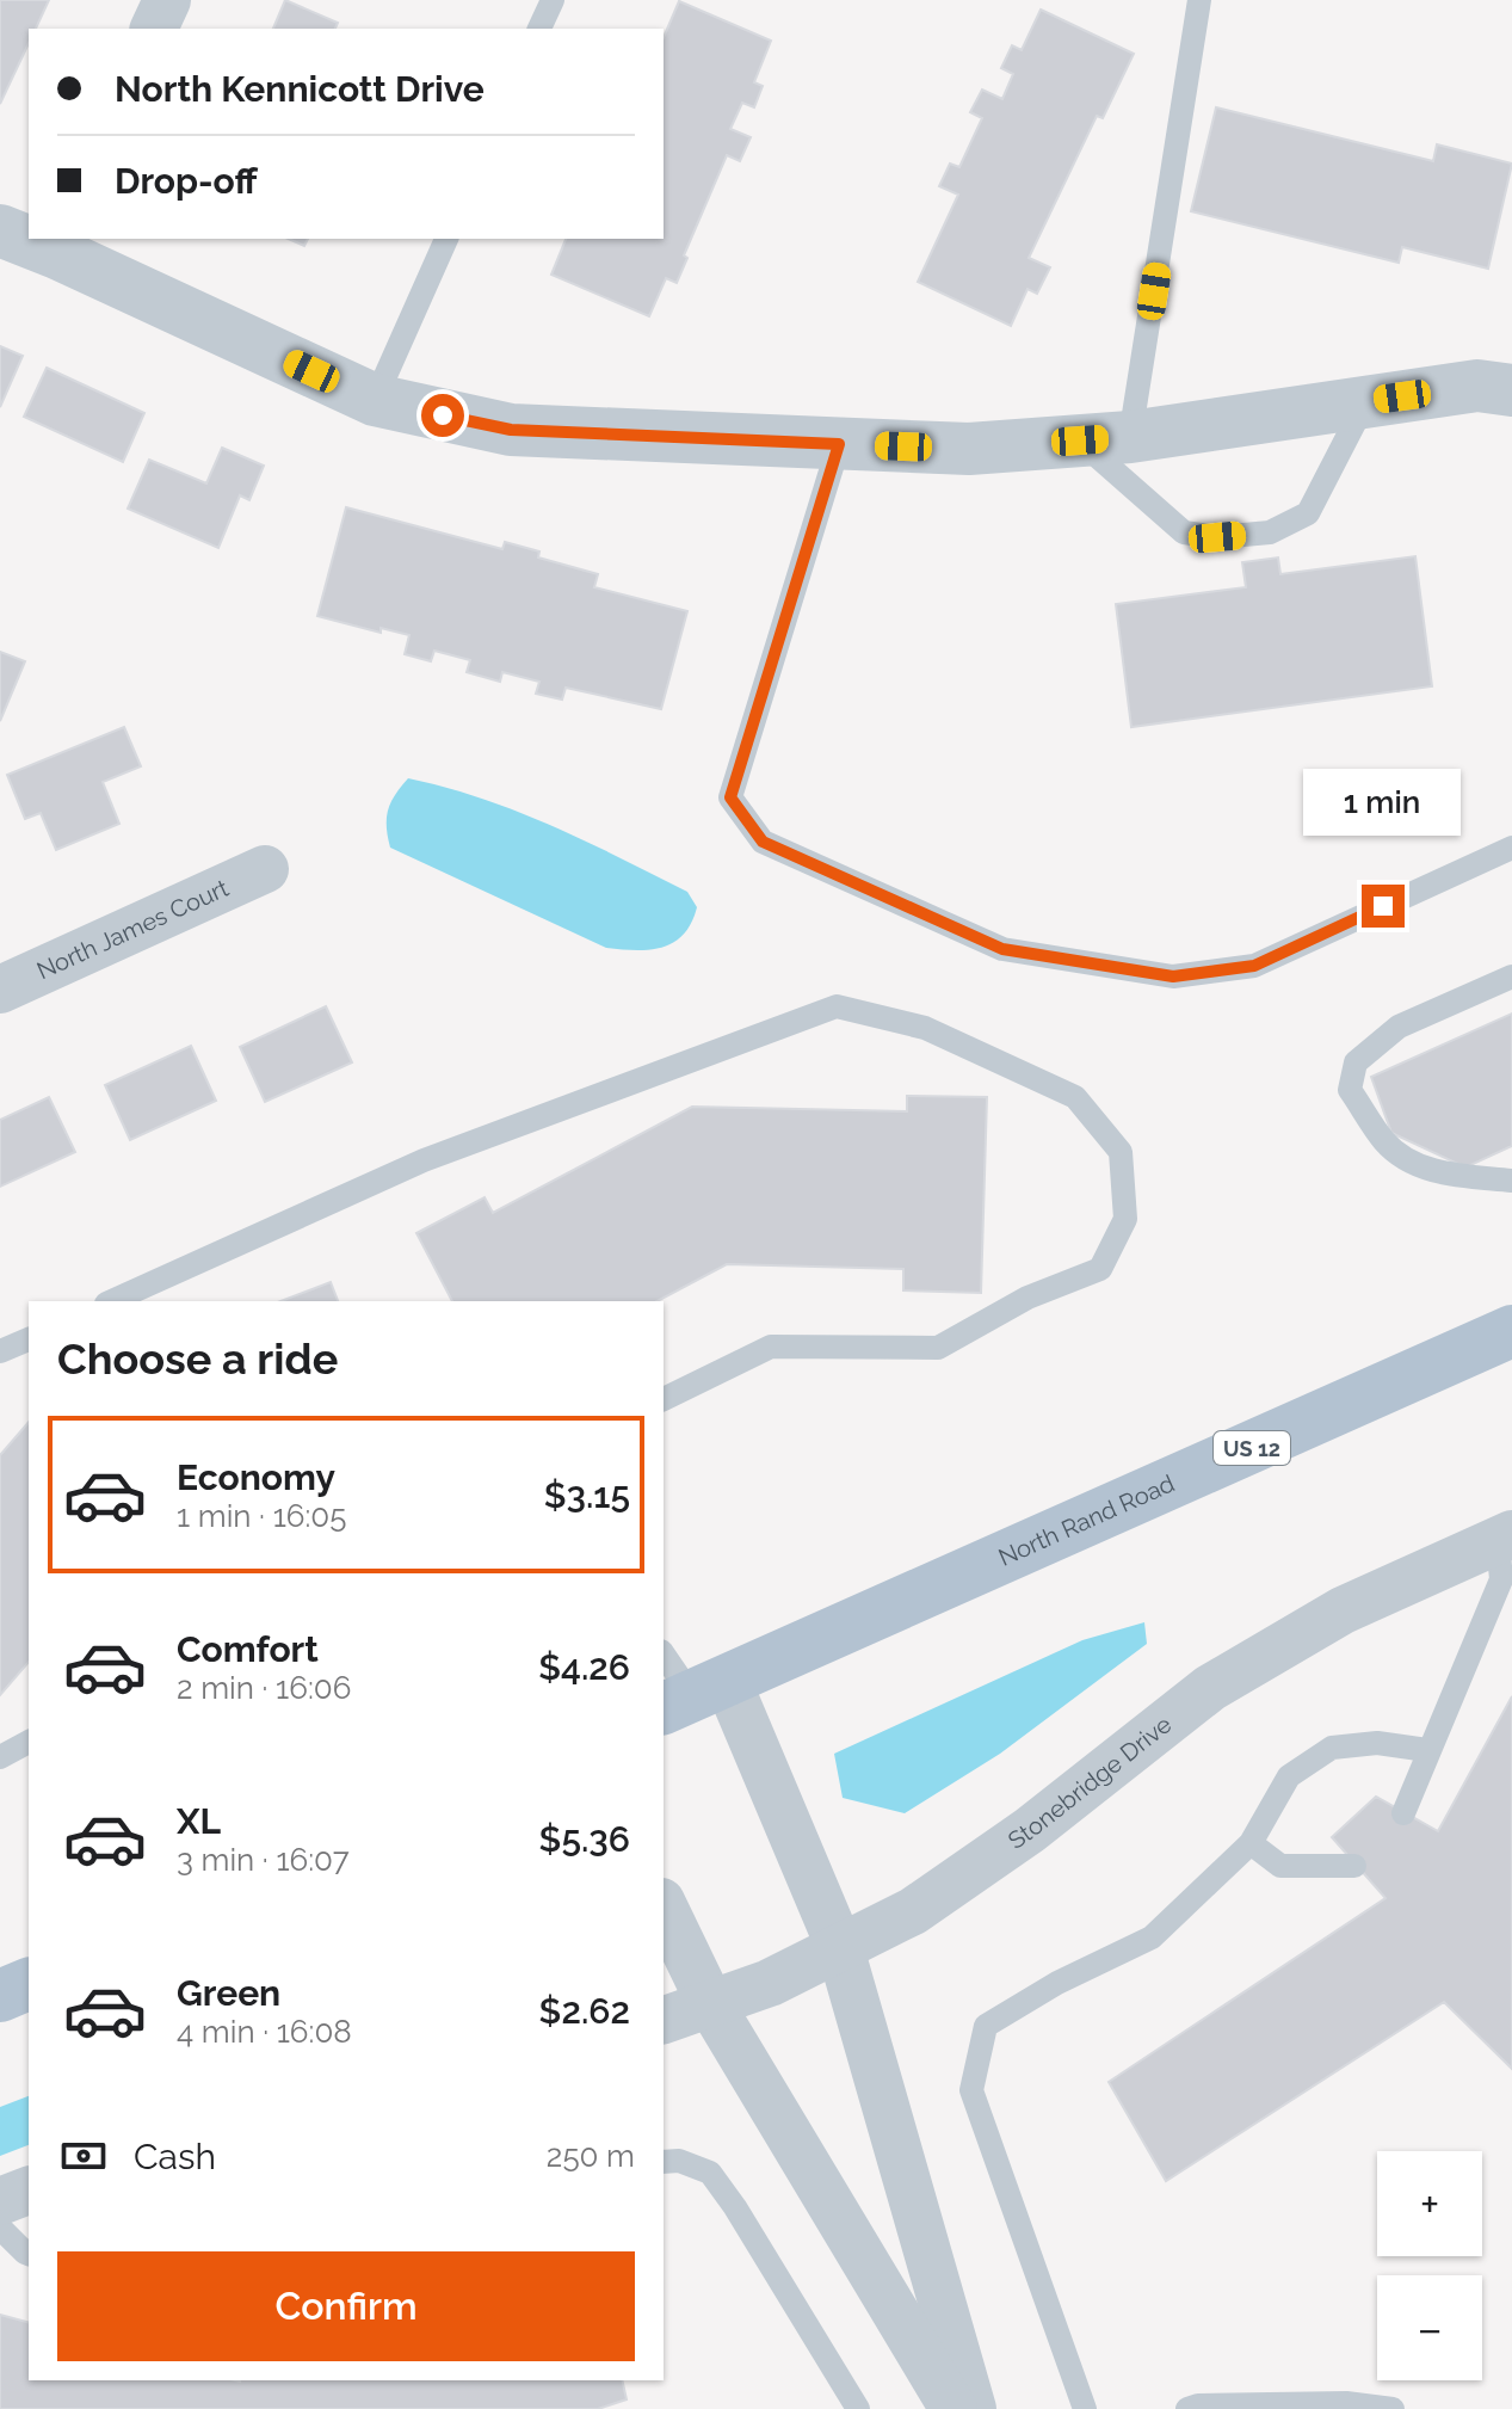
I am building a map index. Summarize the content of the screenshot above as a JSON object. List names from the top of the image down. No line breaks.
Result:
{"streets":{"main road":["US 12","North Rand Road"],"street":["North James Court","Stonebridge Drive"]},"page":{"banner":["North Kennicott Drive","Drop-off"],"bubble":"1 min","heading":"Choose a ride","list":[{"name":"Economy","note":"1 min · 16:05","value":"$3.15"},{"name":"Comfort","note":"2 min · 16:06","value":"$4.26"},{"name":"XL","note":"3 min · 16:07","value":"$5.36"},{"name":"Green","note":"4 min · 16:08","value":"$2.62"}],"pay":["Cash","250 m"],"map_buttons":["+","−"],"buttons":"Confirm"}}
